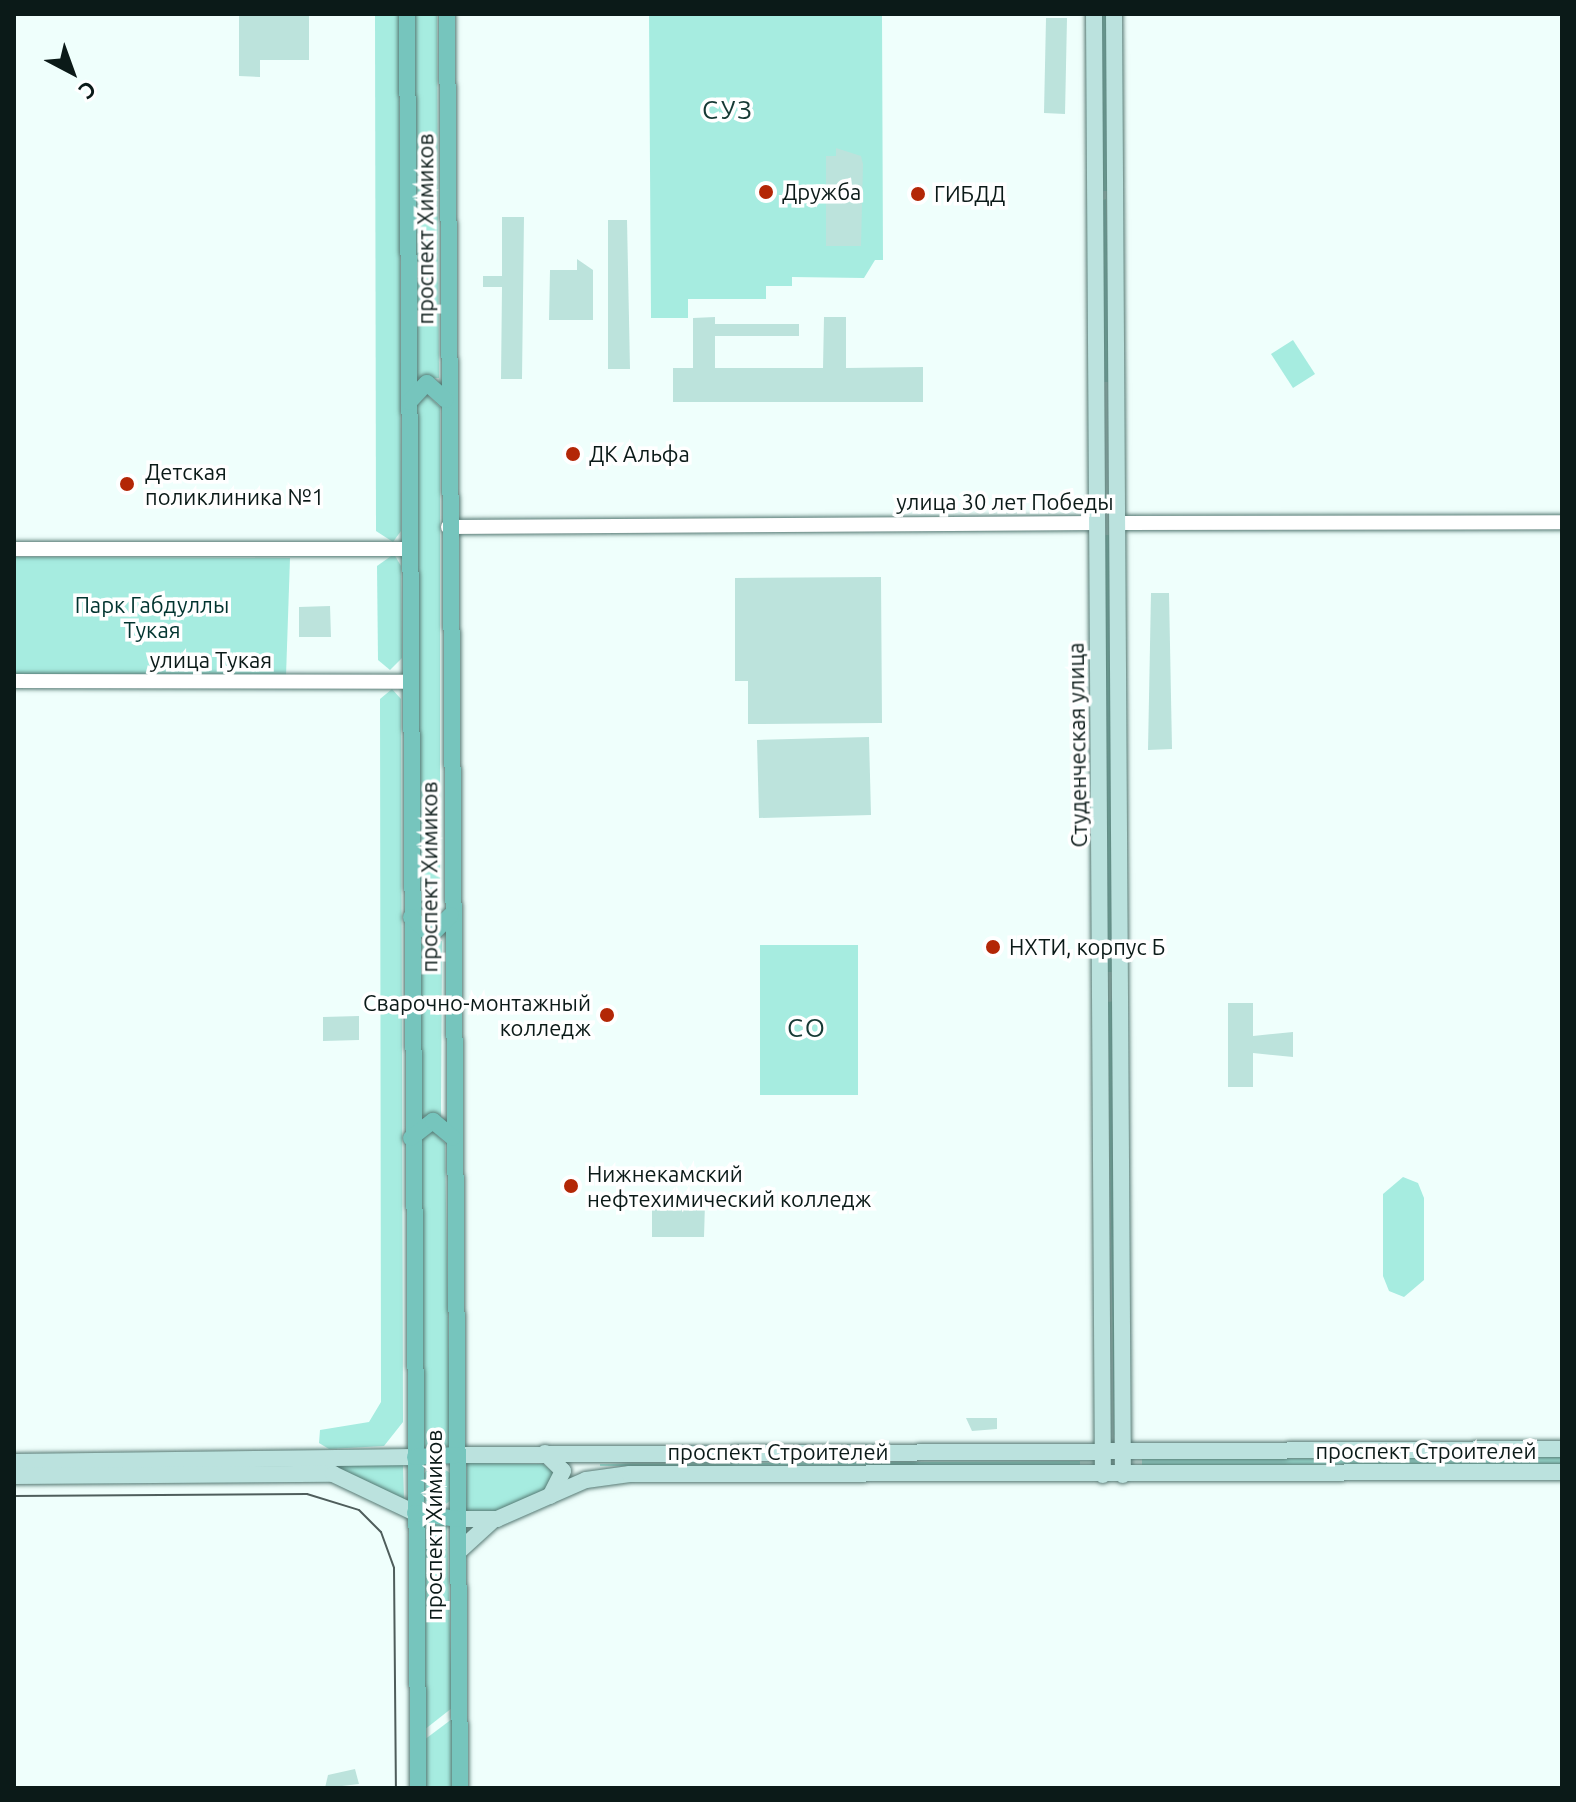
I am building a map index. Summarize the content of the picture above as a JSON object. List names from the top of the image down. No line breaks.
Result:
{"streets":{"main road":["проспект Химиков","улица 30 лет Победы","Студенческая улица","проспект Строителей"],"street":["улица Тукая"]},"crossings":[["проспект Химиков","улица 30 лет Победы"],["проспект Химиков","улица Тукая"],["проспект Химиков","проспект Строителей"],["улица 30 лет Победы","Студенческая улица"],["Студенческая улица","проспект Строителей"]],"districts":["СУЗ","СО"],"parks":["Парк Габдуллы Тукая"],"places":["Дружба","ГИБДД","ДК Альфа","Детская поликлиника №1","НХТИ, корпус Б","Сварочно-монтажный колледж","Нижнекамский нефтехимический колледж"],"north":"bottom right"}
